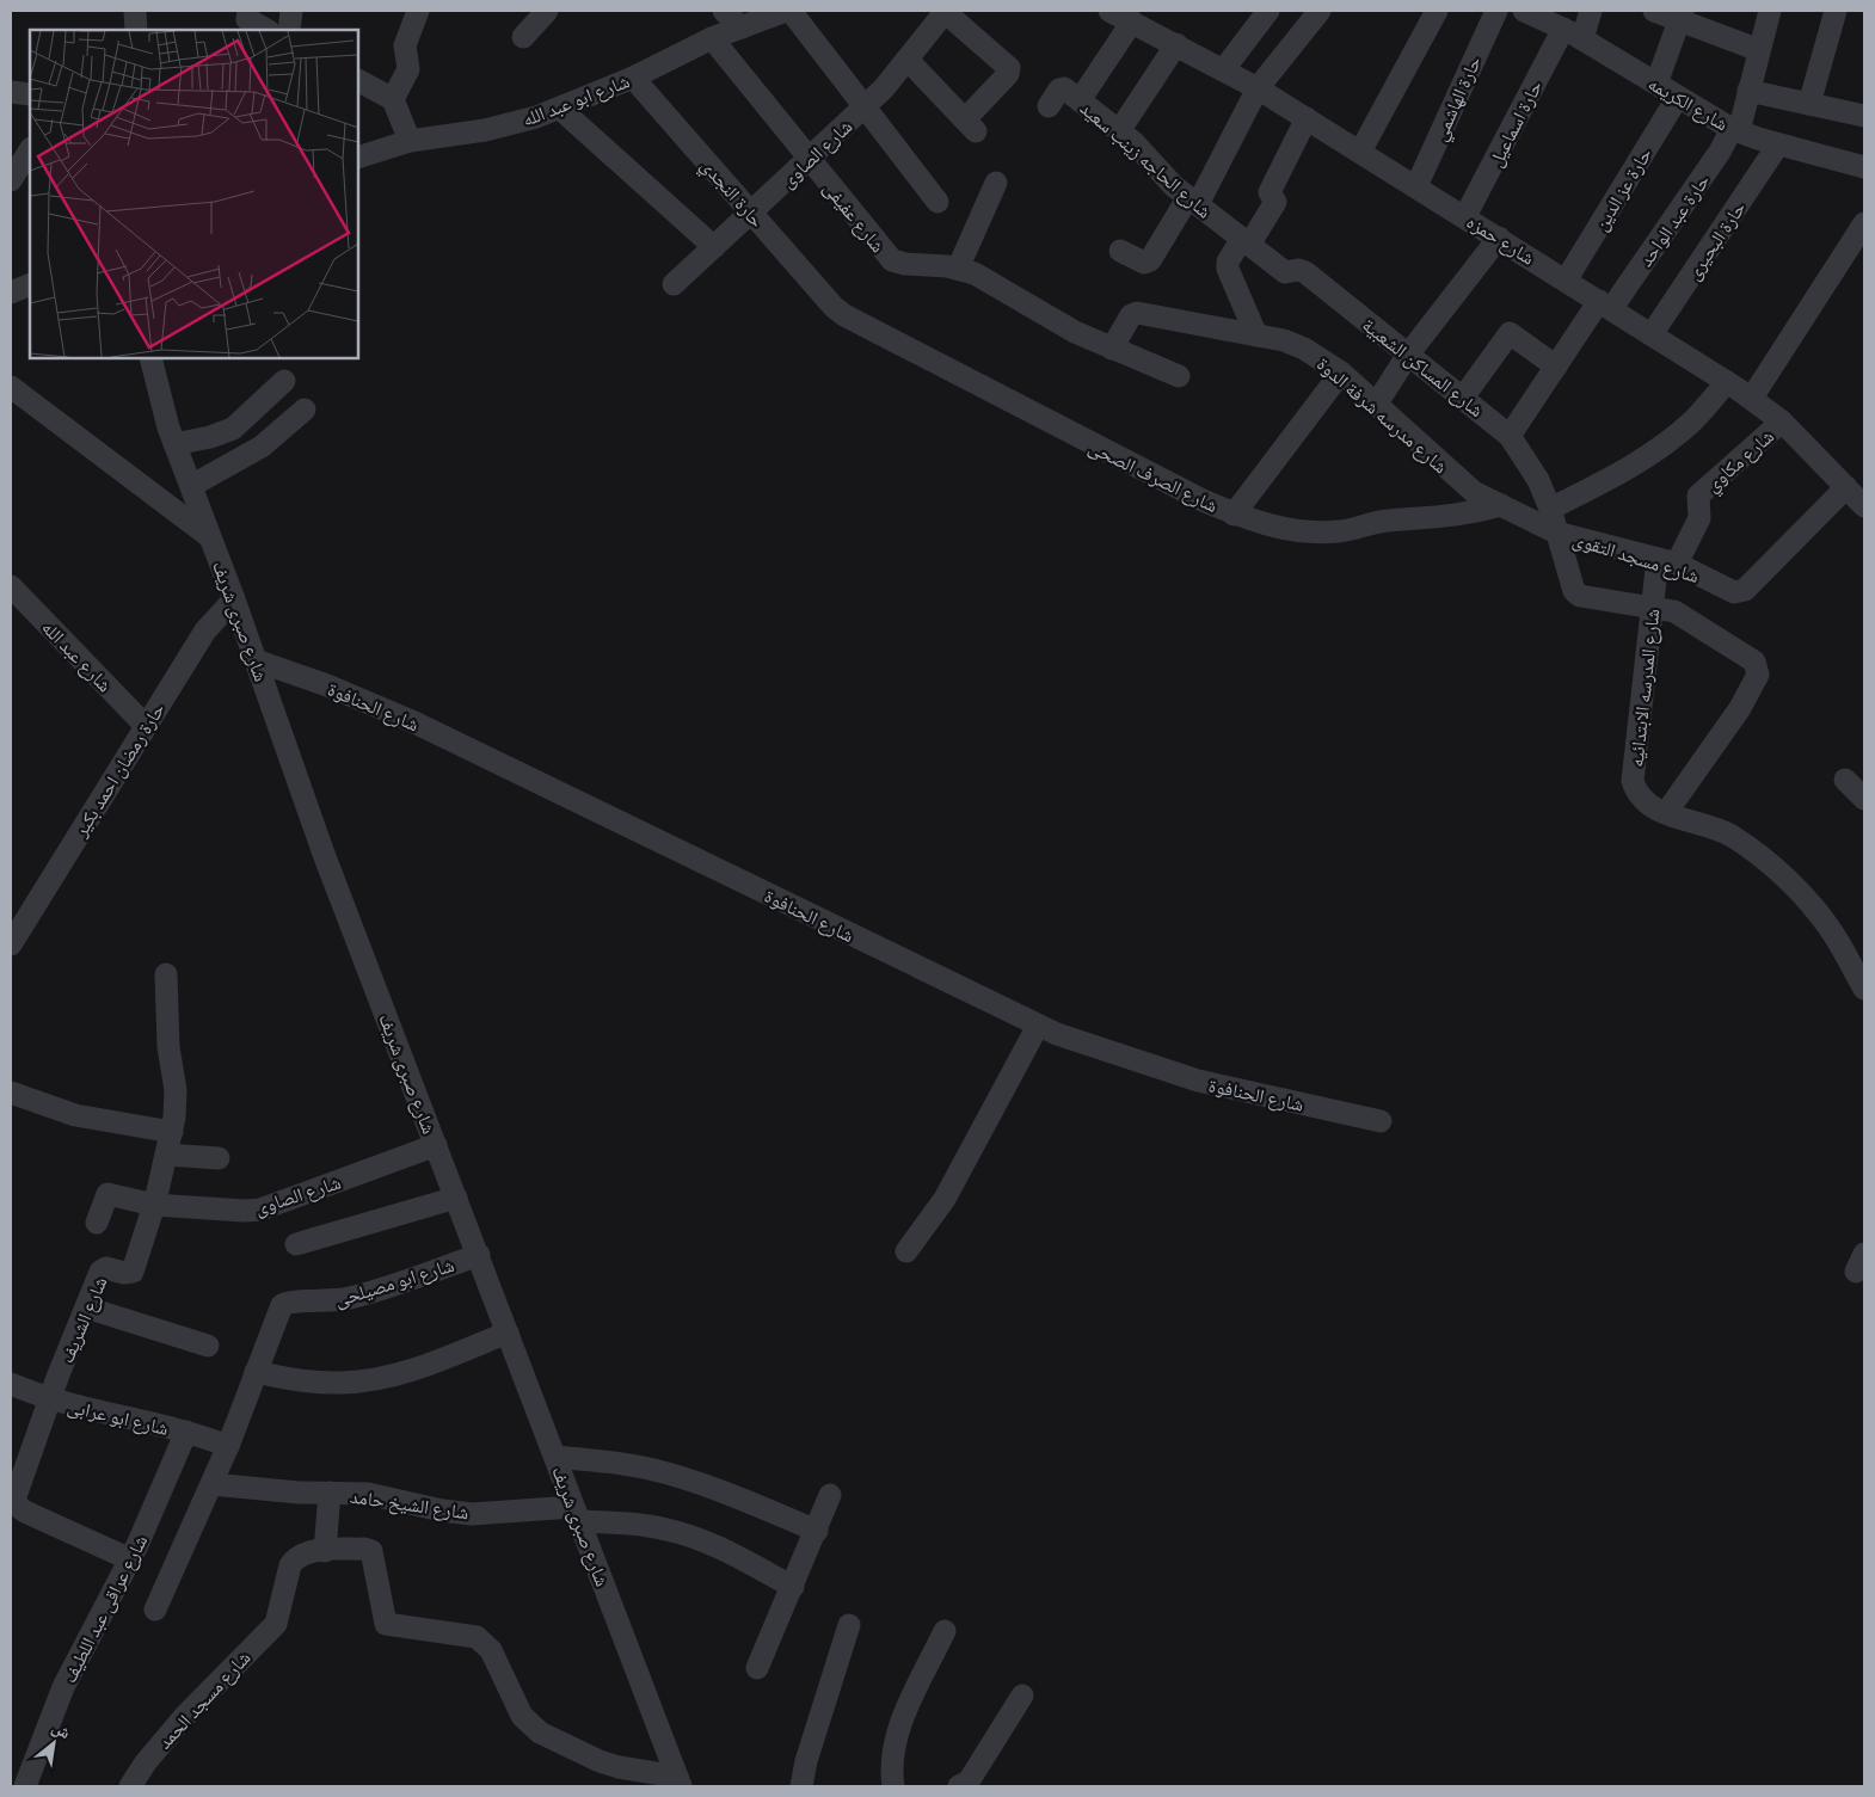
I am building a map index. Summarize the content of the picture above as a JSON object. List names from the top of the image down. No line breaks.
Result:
{"streets":{"street":["حارة الهاشمي","شارع ابو عبد الله","شارع الكريمه","حارة اسماعيل","شارع الصاوى","شارع الحاجه زينب سعيد","حارة عز الدين","حارة النجدي","شارع عفيفى","حارة عبد الواحد","شارع حمزه","حارة البحيرى","شارع المساكن الشعبية","شارع مدرسه شرفة الدوة","شارع مكاوي","شارع الصرف الصحى","شارع مسجد التقوى","شارع صبرى شريف","شارع عبد الله","شارع المدرسه الابتدائيه","شارع الحنافوة","حارة رمضان احمد بكير","شارع ابو مصيلحى","شارع الشريف","شارع ابو عرابى","شارع الشيخ حامد","شارع عراقى عبد اللطيف","شارع مسجد الحمد"]},"crossings":[["حارة الهاشمي","شارع حمزه"],["شارع ابو عبد الله","حارة النجدي"],["شارع ابو عبد الله","شارع عفيفى"],["شارع الكريمه","حارة اسماعيل"],["شارع الكريمه","حارة عز الدين"],["شارع الكريمه","حارة عبد الواحد"],["شارع الكريمه","حارة البحيرى"],["حارة اسماعيل","شارع حمزه"],["شارع الصاوى","حارة النجدي"],["شارع الصاوى","شارع عفيفى"],["شارع الصاوى","شارع صبرى شريف"],["شارع الصاوى","شارع الشريف"],["شارع الحاجه زينب سعيد","شارع المساكن الشعبية"],["حارة عز الدين","شارع حمزه"],["حارة النجدي","شارع الصرف الصحى"],["شارع عفيفى","شارع مدرسه شرفة الدوة"],["حارة عبد الواحد","شارع حمزه"],["حارة عبد الواحد","شارع المساكن الشعبية"],["شارع حمزه","حارة البحيرى"],["شارع حمزه","شارع مكاوي"],["شارع حمزه","شارع مسجد التقوى"],["شارع المساكن الشعبية","شارع مدرسه شرفة الدوة"],["شارع المساكن الشعبية","شارع مسجد التقوى"],["شارع المساكن الشعبية","شارع المدرسه الابتدائيه"],["شارع مدرسه شرفة الدوة","شارع الصرف الصحى"],["شارع مدرسه شرفة الدوة","شارع مسجد التقوى"],["شارع مكاوي","شارع مسجد التقوى"],["شارع مكاوي","شارع المدرسه الابتدائيه"],["شارع مسجد التقوى","شارع المدرسه الابتدائيه"],["شارع صبرى شريف","شارع الحنافوة"],["شارع صبرى شريف","حارة رمضان احمد بكير"],["شارع صبرى شريف","شارع ابو مصيلحى"],["شارع صبرى شريف","شارع الشيخ حامد"],["شارع عبد الله","حارة رمضان احمد بكير"],["شارع ابو مصيلحى","شارع ابو عرابى"],["شارع ابو مصيلحى","شارع الشيخ حامد"],["شارع الشريف","شارع ابو عرابى"],["شارع الشريف","شارع عراقى عبد اللطيف"],["شارع ابو عرابى","شارع عراقى عبد اللطيف"]],"north":"top right"}
